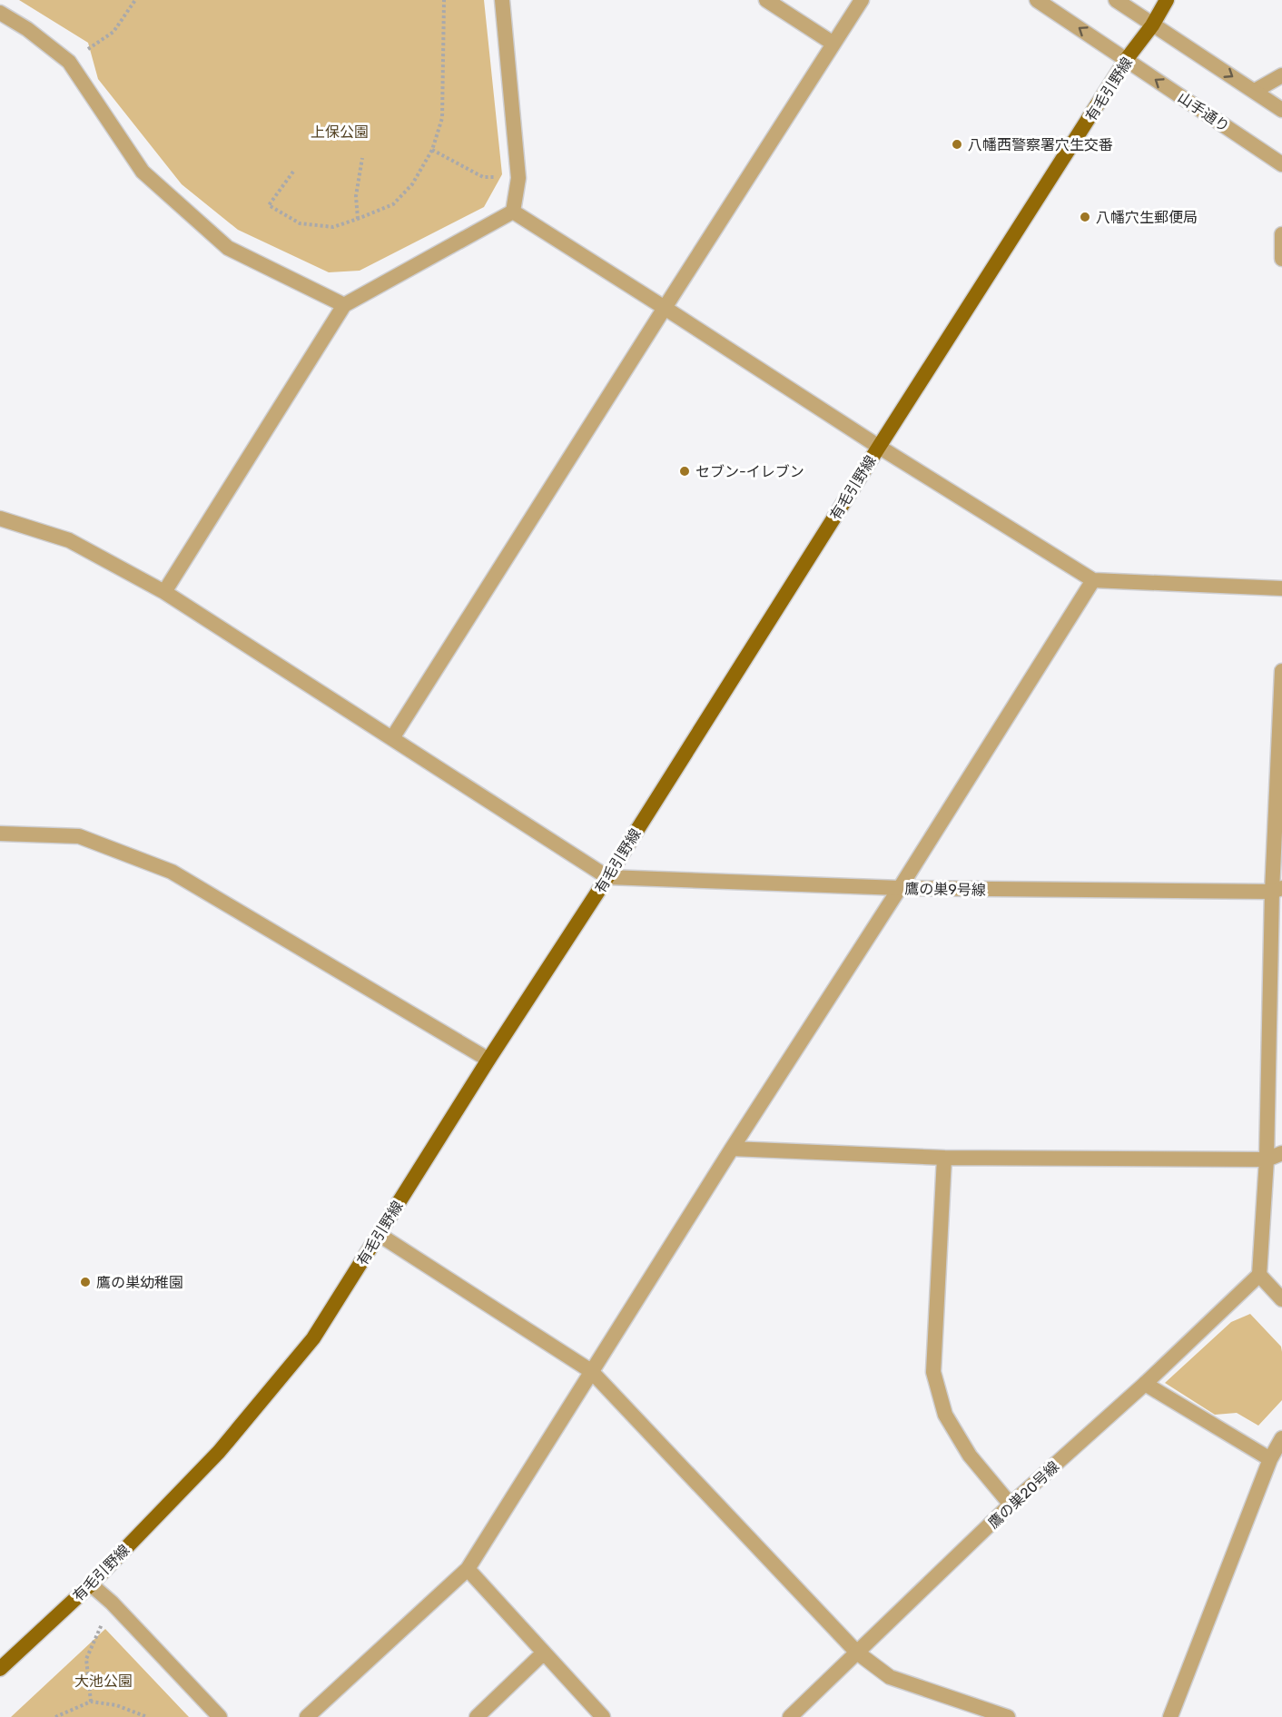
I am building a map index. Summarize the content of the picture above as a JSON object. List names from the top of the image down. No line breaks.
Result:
{"streets":{"main road":["有毛引野線"],"street":["山手通り","鷹の巣9号線","鷹の巣20号線"]},"crossings":[["有毛引野線","山手通り"],["有毛引野線","鷹の巣9号線"]],"parks":["上保公園","大池公園"],"places":["八幡西警察署穴生交番","八幡穴生郵便局","セブン-イレブン","鷹の巣幼稚園"]}
